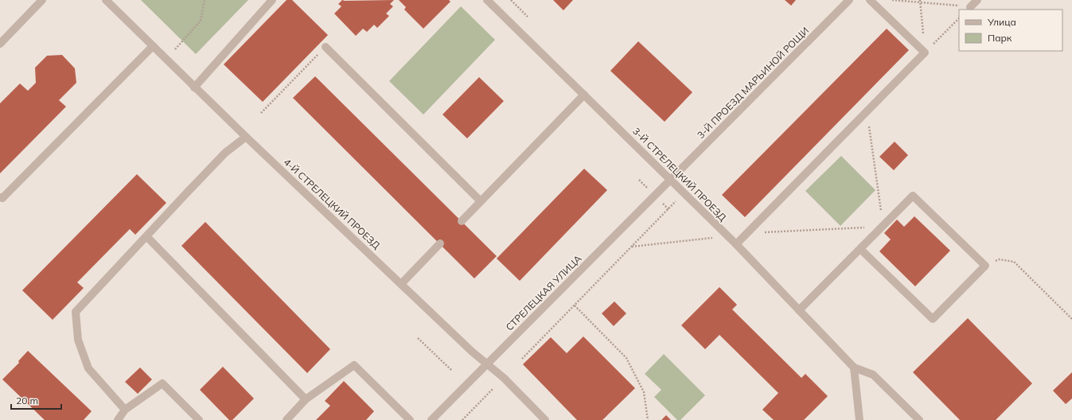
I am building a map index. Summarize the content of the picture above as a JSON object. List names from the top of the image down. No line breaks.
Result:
{"streets":{"street":["3-Й ПРОЕЗД МАРЬИНОЙ РОЩИ","3-Й СТРЕЛЕЦКИЙ ПРОЕЗД","4-Й СТРЕЛЕЦКИЙ ПРОЕЗД","СТРЕЛЕЦКАЯ УЛИЦА"]},"crossings":[["3-Й ПРОЕЗД МАРЬИНОЙ РОЩИ","3-Й СТРЕЛЕЦКИЙ ПРОЕЗД"],["3-Й ПРОЕЗД МАРЬИНОЙ РОЩИ","СТРЕЛЕЦКАЯ УЛИЦА"],["3-Й СТРЕЛЕЦКИЙ ПРОЕЗД","СТРЕЛЕЦКАЯ УЛИЦА"],["4-Й СТРЕЛЕЦКИЙ ПРОЕЗД","СТРЕЛЕЦКАЯ УЛИЦА"]],"legend":["Улица","Парк"],"scale_bar":"20 m"}
